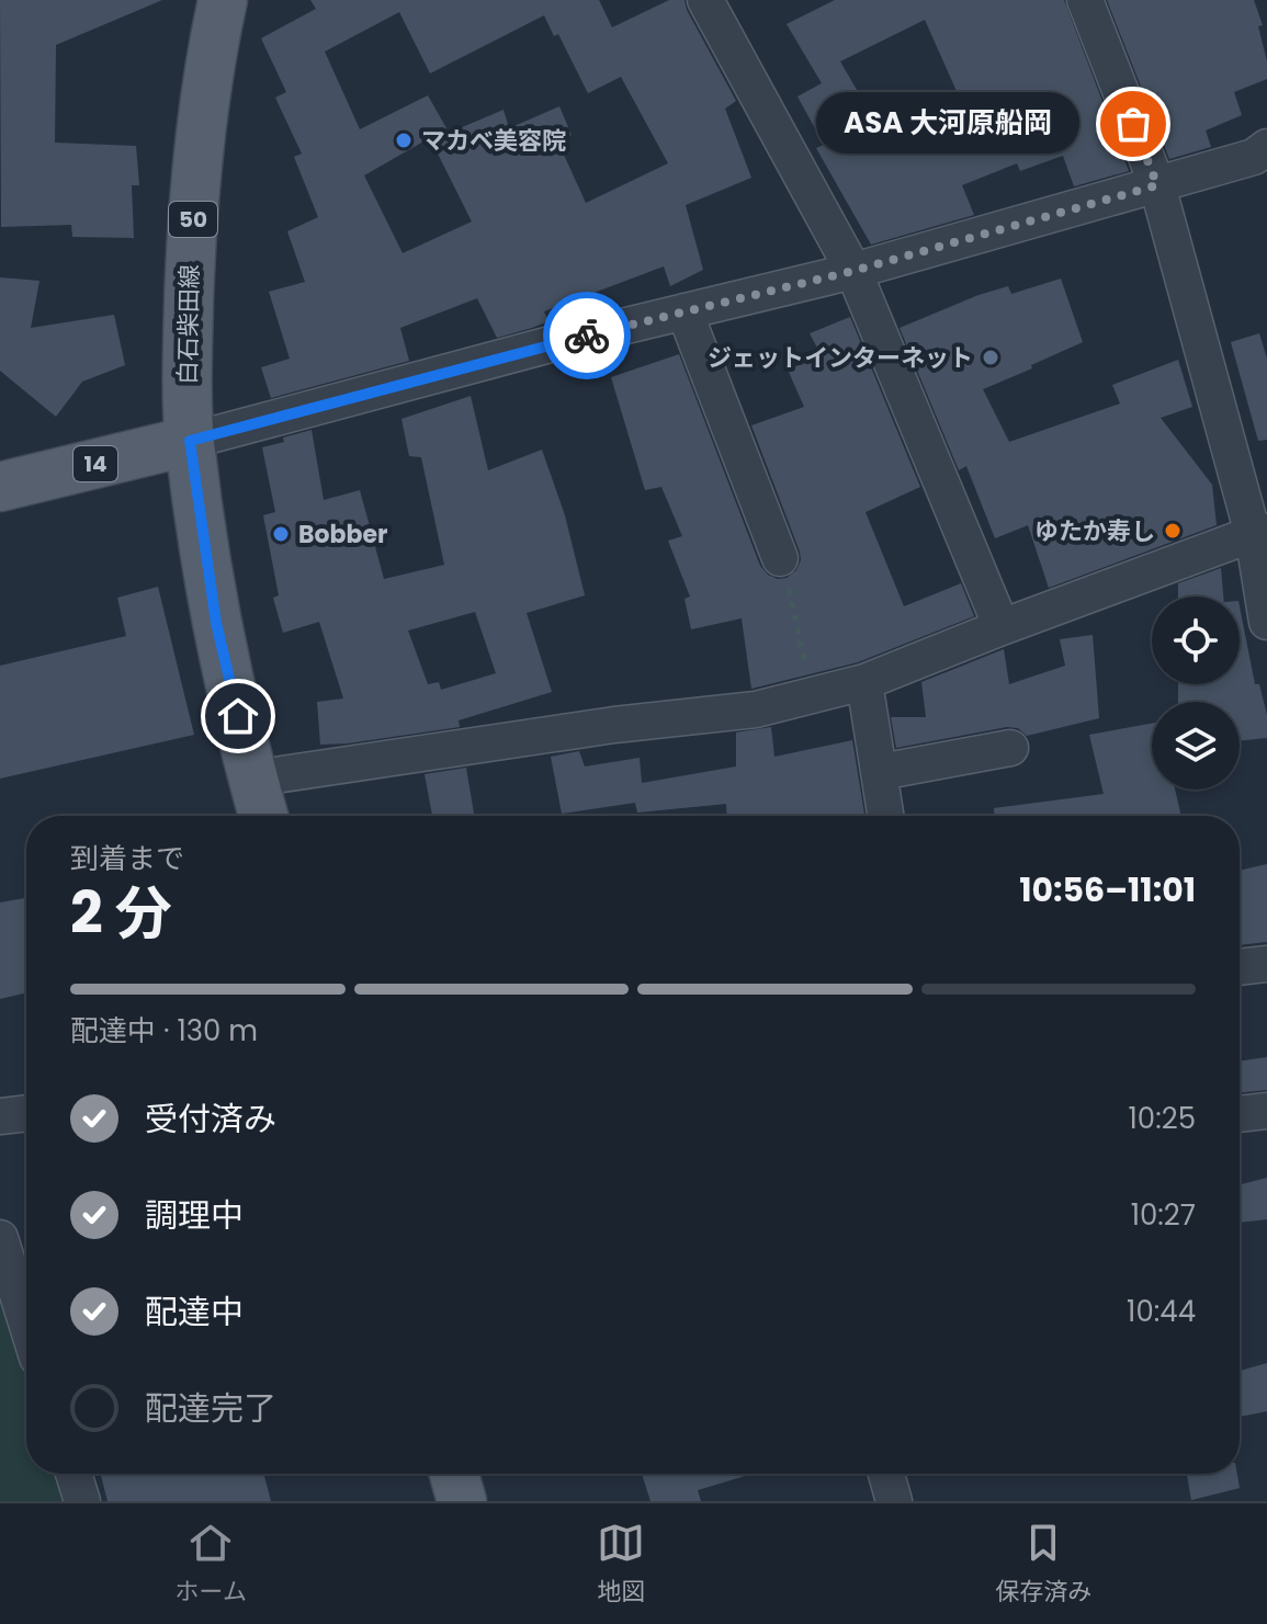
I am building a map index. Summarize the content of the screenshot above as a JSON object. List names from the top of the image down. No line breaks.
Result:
{"streets":{"main road":["50","白石柴田線","14"]},"crossings":[["白石柴田線","14"]],"places":["ASA 大河原船岡","マカベ美容院","ジェットインターネット","ゆたか寿し","Bobber"],"page":{"bubble":"ASA 大河原船岡","heading":["2 分","到着まで","10:56–11:01"],"bar":"配達中 · 130 m","list":[["受付済み","10:25"],["調理中","10:27"],["配達中","10:44"],"配達完了"],"tabs":["ホーム","地図","保存済み"]}}
